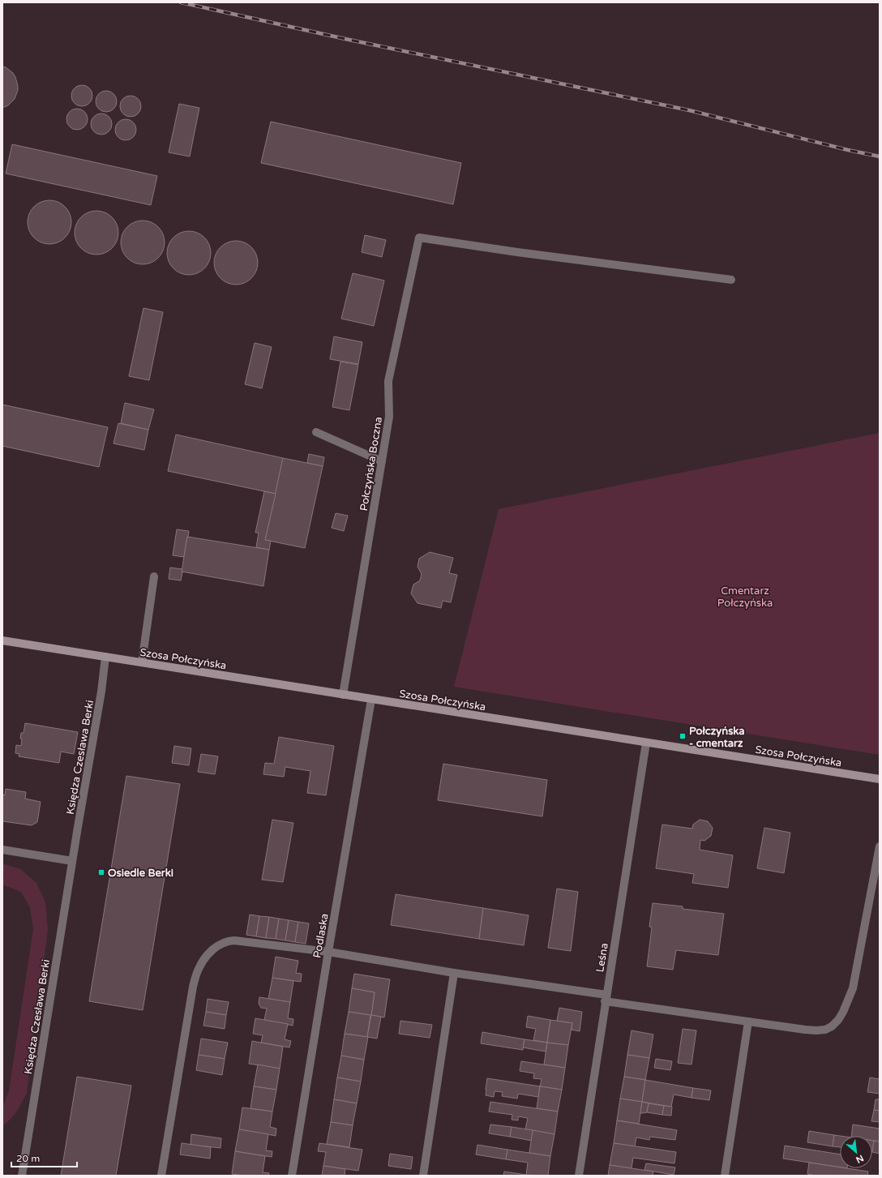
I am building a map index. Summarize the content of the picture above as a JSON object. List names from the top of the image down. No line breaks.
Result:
{"streets":{"main road":["Szosa Połczyńska"],"street":["Połczyńska Boczna","Księdza Czesława Berki","Podlaska","Leśna"]},"crossings":[["Połczyńska Boczna","Szosa Połczyńska"],["Szosa Połczyńska","Księdza Czesława Berki"],["Szosa Połczyńska","Podlaska"],["Szosa Połczyńska","Leśna"]],"parks":["Cmentarz Połczyńska"],"places":{"transit":["Połczyńska - cmentarz","Osiedle Berki"]},"scale_bar":"20 m","north":"bottom right"}
